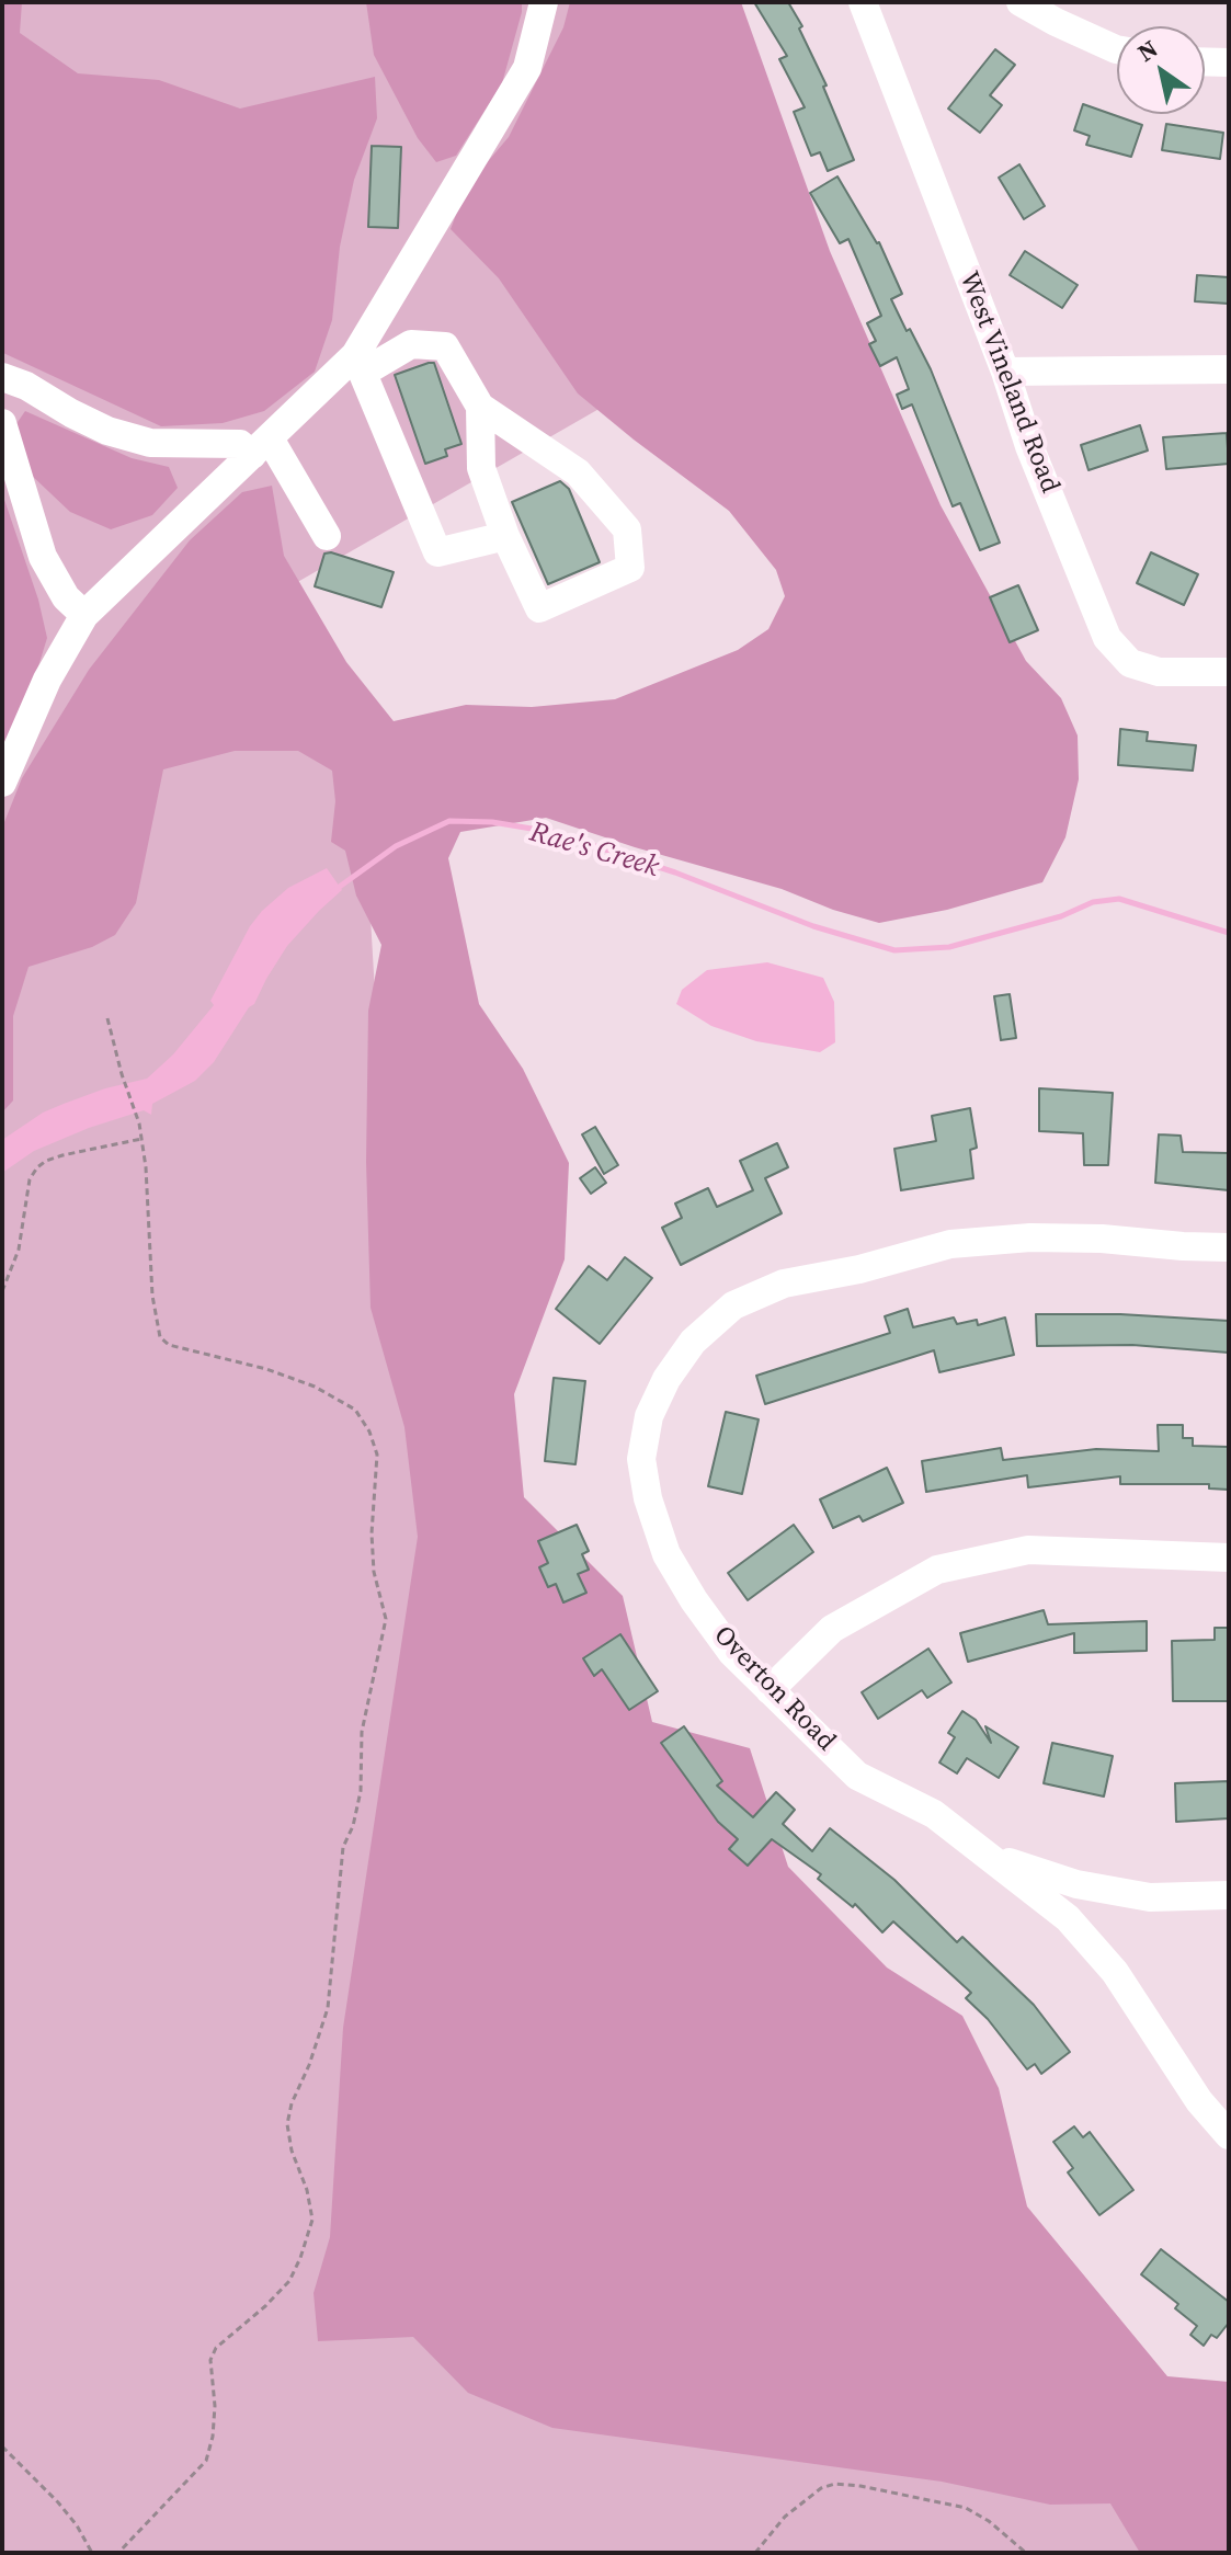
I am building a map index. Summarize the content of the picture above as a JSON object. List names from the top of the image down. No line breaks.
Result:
{"streets":{"street":["West Vineland Road","Overton Road"]},"water":["Rae's Creek"],"north":"top left"}
